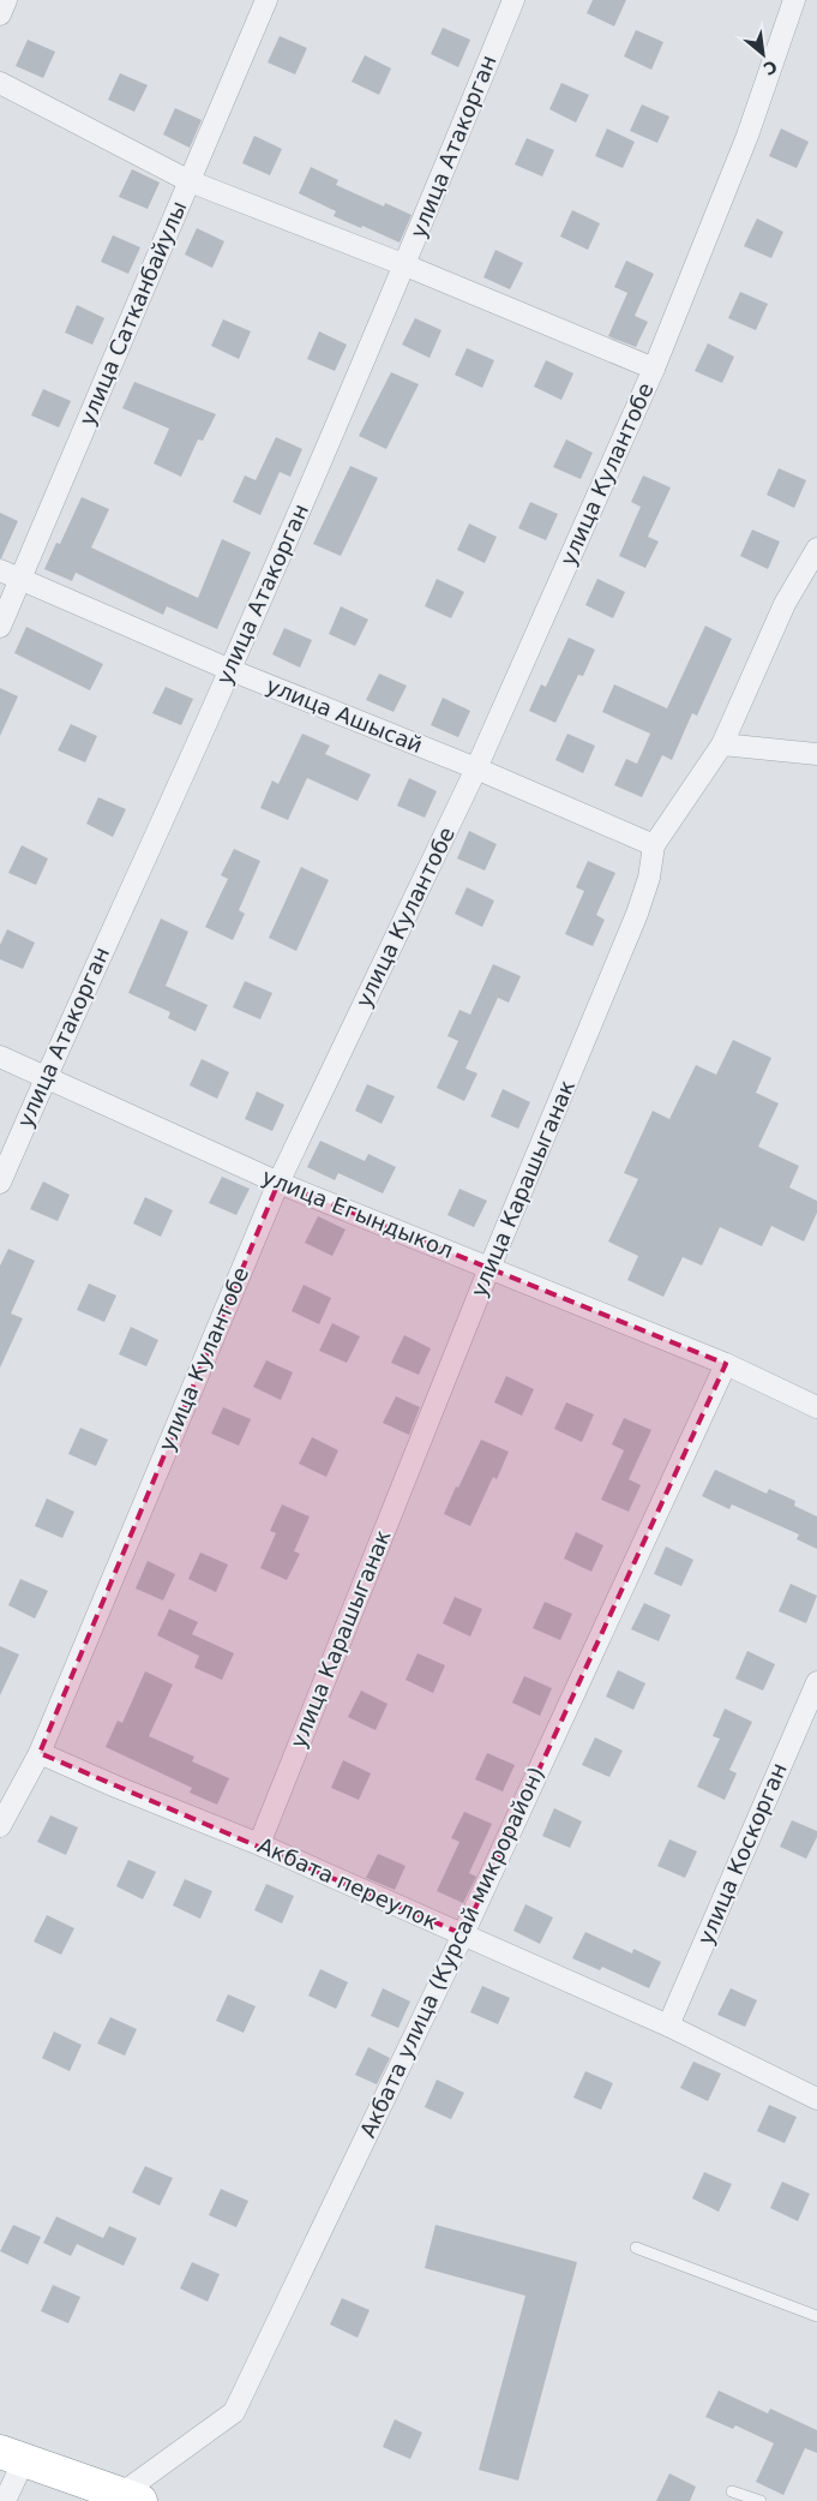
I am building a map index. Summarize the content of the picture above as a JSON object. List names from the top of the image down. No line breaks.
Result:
{"streets":{"street":["улица Атакорган","улица Сатканбайулы","улица Кулантобе","улица Ашысай","улица Карашыганак","улица Егындыкол","улица Коскорган","Акбата переулок","Акбата улица (Курсай микрорайон)"]},"crossings":[["улица Атакорган","улица Ашысай"],["улица Атакорган","улица Егындыкол"],["улица Сатканбайулы","улица Ашысай"],["улица Кулантобе","улица Ашысай"],["улица Кулантобе","улица Егындыкол"],["улица Кулантобе","Акбата переулок"],["улица Ашысай","улица Карашыганак"],["улица Карашыганак","улица Егындыкол"],["улица Карашыганак","Акбата переулок"],["улица Егындыкол","Акбата улица (Курсай микрорайон)"],["улица Коскорган","Акбата переулок"],["Акбата переулок","Акбата улица (Курсай микрорайон)"]],"north":"bottom right"}
